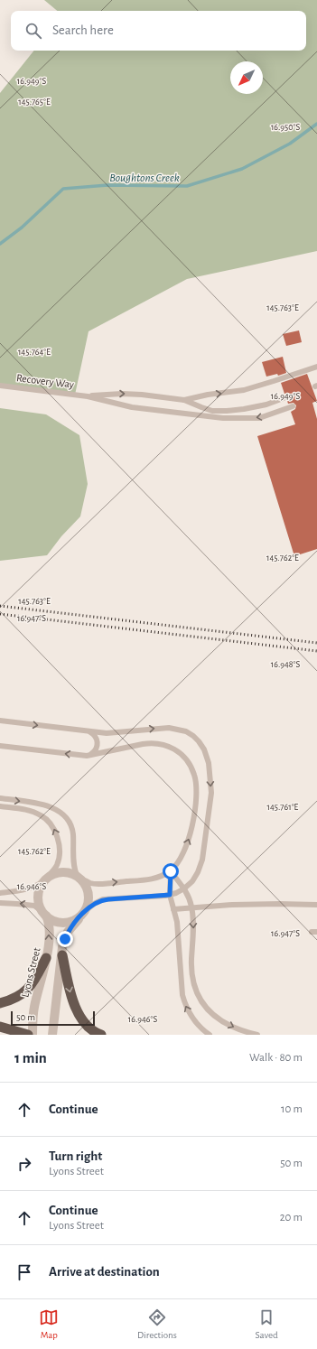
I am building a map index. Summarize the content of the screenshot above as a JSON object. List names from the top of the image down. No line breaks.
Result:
{"streets":{"street":["Lyons Street"],"lane":["Recovery Way"]},"one_way":["Lyons Street"],"water":["Boughtons Creek"],"scale_bar":"50 m","north":"bottom left","page":{"search":"Search here","scale":"50 m","heading":["1 min","Walk · 80 m"],"list":[["Continue","10 m"],["Turn right","Lyons Street","50 m"],["Continue","Lyons Street","20 m"],"Arrive at destination"],"nav":["Map","Directions","Saved"]},"coordinates":["16.949°S","145.765°E","16.950°S","145.763°E","145.764°E","145.762°E","16.947°S","16.948°S","145.761°E","16.946°S"]}
